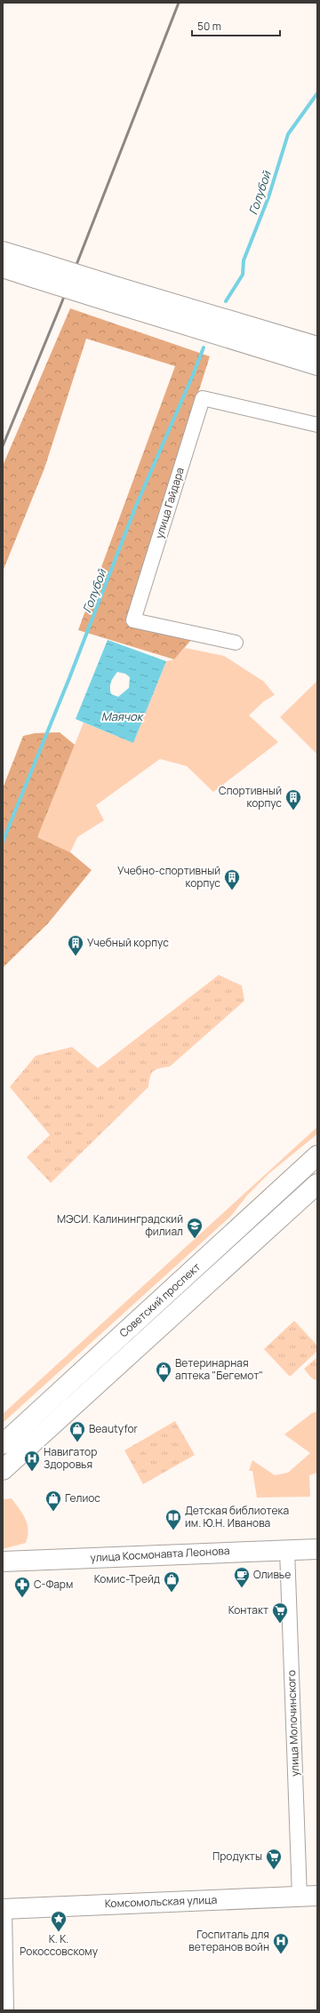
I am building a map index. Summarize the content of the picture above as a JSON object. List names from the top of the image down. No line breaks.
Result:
{"streets":{"main road":["Советский проспект","улица Космонавта Леонова","Комсомольская улица"],"street":["улица Гайдара","улица Молочинского"]},"crossings":[["улица Космонавта Леонова","улица Молочинского"],["улица Молочинского","Комсомольская улица"]],"water":["Голубой","Маячок"],"places":{"building":["Спортивный корпус","Учебно-спортивный корпус","Учебный корпус"],"school or university":["МЭСИ. Калининградский филиал"],"shop":["Ветеринарная аптека \"Бегемот\"","Beautyfor","Гелиос","Комис-Трейд"],"hospital":["Навигатор Здоровья","Госпиталь для ветеранов войн"],"library":["Детская библиотека им. Ю.Н. Иванова"],"cafe":["Оливье"],"pharmacy":["С-Фарм"],"supermarket":["Контакт","Продукты"],"place":["К. К. Рокоссовскому"]},"scale_bar":"50 m"}
